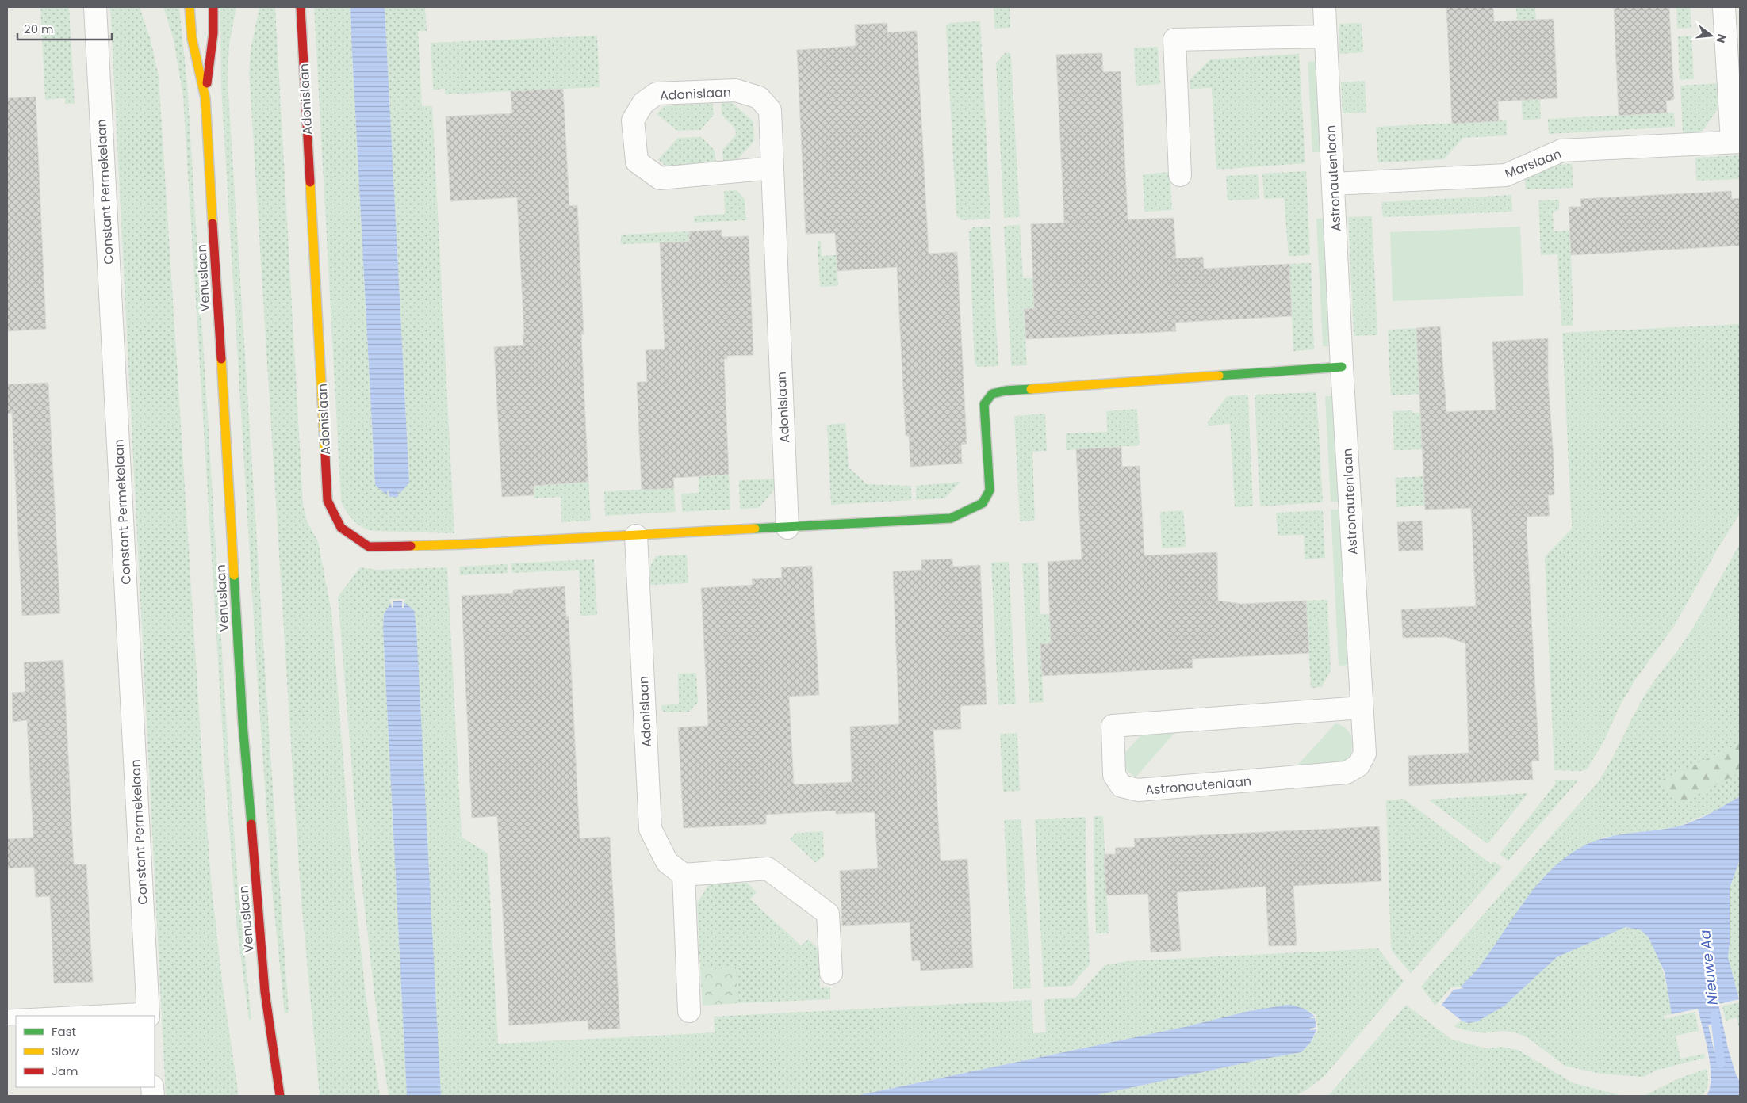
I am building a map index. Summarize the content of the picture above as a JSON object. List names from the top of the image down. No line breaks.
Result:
{"streets":{"street":["Adonislaan","Marslaan","Astronautenlaan","Constant Permekelaan","Venuslaan"]},"crossings":[["Adonislaan","Astronautenlaan"],["Marslaan","Astronautenlaan"]],"water":["Nieuwe Aa"],"legend":["Fast","Slow","Jam"],"scale_bar":"20 m","north":"right"}
